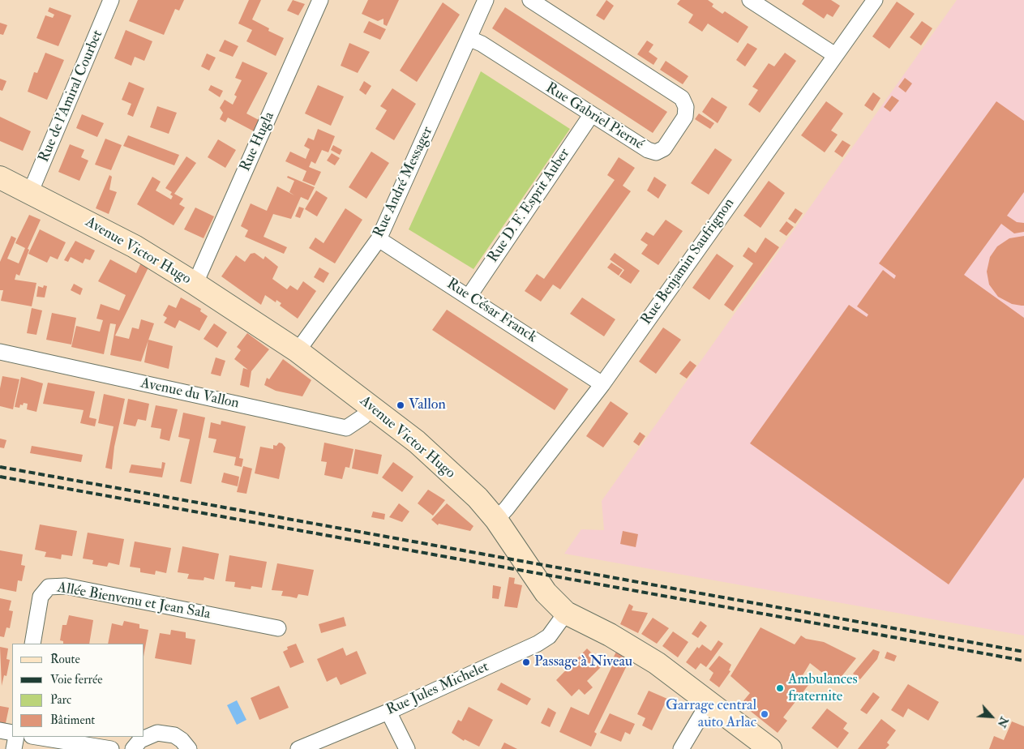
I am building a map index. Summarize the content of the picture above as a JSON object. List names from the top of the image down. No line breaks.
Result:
{"streets":{"street":["Rue de l'Amiral Courbet","Rue Gabriel Pierné","Rue Hugla","Rue André Messager","Rue D. F. Esprit Auber","Avenue Victor Hugo","Rue Benjamin Saufrignon","Rue César Franck","Avenue du Vallon","Allée Bienvenu et Jean Sala","Rue Jules Michelet"]},"crossings":[["Rue de l'Amiral Courbet","Avenue Victor Hugo"],["Rue Gabriel Pierné","Rue André Messager"],["Rue Gabriel Pierné","Rue D. F. Esprit Auber"],["Rue Hugla","Avenue Victor Hugo"],["Rue André Messager","Avenue Victor Hugo"],["Rue André Messager","Rue César Franck"],["Rue D. F. Esprit Auber","Rue César Franck"],["Avenue Victor Hugo","Rue Benjamin Saufrignon"],["Avenue Victor Hugo","Avenue du Vallon"],["Avenue Victor Hugo","Rue Jules Michelet"],["Rue Benjamin Saufrignon","Rue César Franck"]],"places":["Vallon","Passage à Niveau","Ambulances fraternite","Garrage central auto Arlac"],"legend":["Route","Voie ferrée","Parc","Bâtiment"],"north":"bottom right"}
